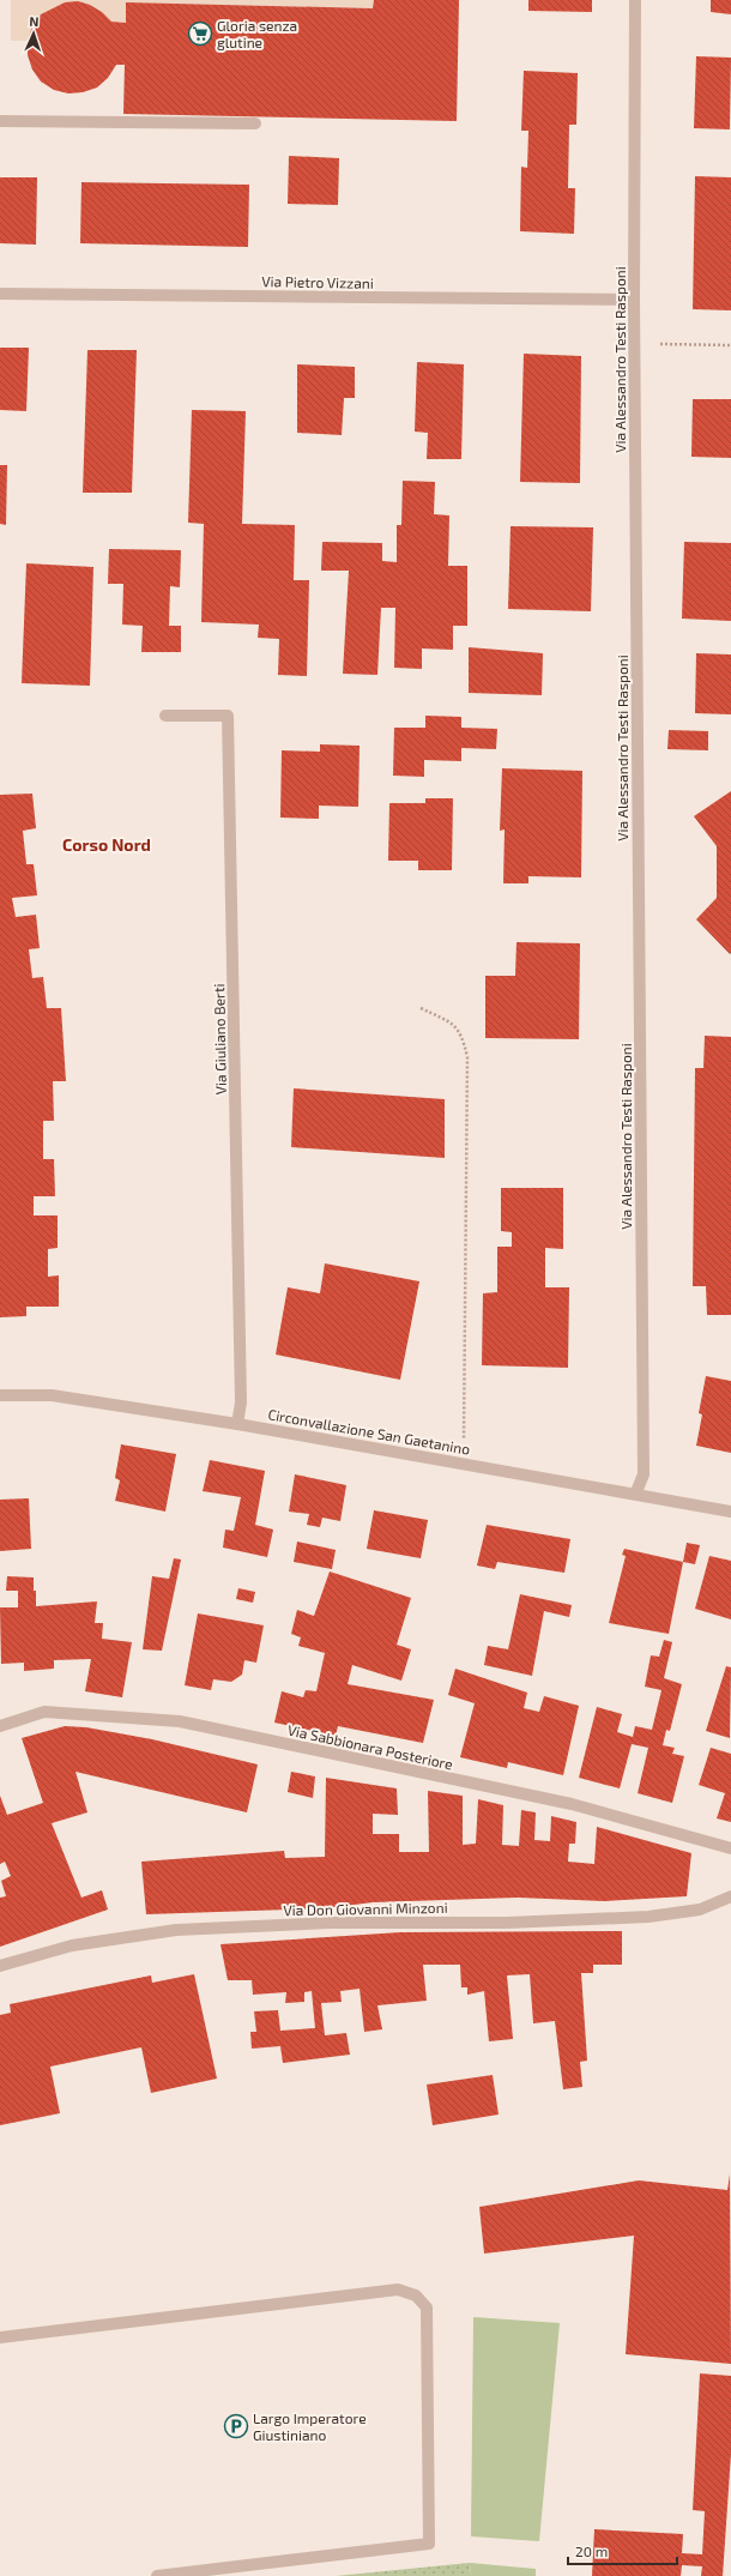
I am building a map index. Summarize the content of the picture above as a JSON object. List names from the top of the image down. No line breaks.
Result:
{"streets":{"street":["Via Pietro Vizzani","Via Alessandro Testi Rasponi","Via Giuliano Berti","Circonvallazione San Gaetanino","Via Sabbionara Posteriore","Via Don Giovanni Minzoni"]},"crossings":[["Via Pietro Vizzani","Via Alessandro Testi Rasponi"],["Via Alessandro Testi Rasponi","Circonvallazione San Gaetanino"],["Via Giuliano Berti","Circonvallazione San Gaetanino"]],"districts":["Corso Nord"],"places":{"supermarket":["Gloria senza glutine"],"parking":["Largo Imperatore Giustiniano"]},"scale_bar":"20 m","north":"top"}
